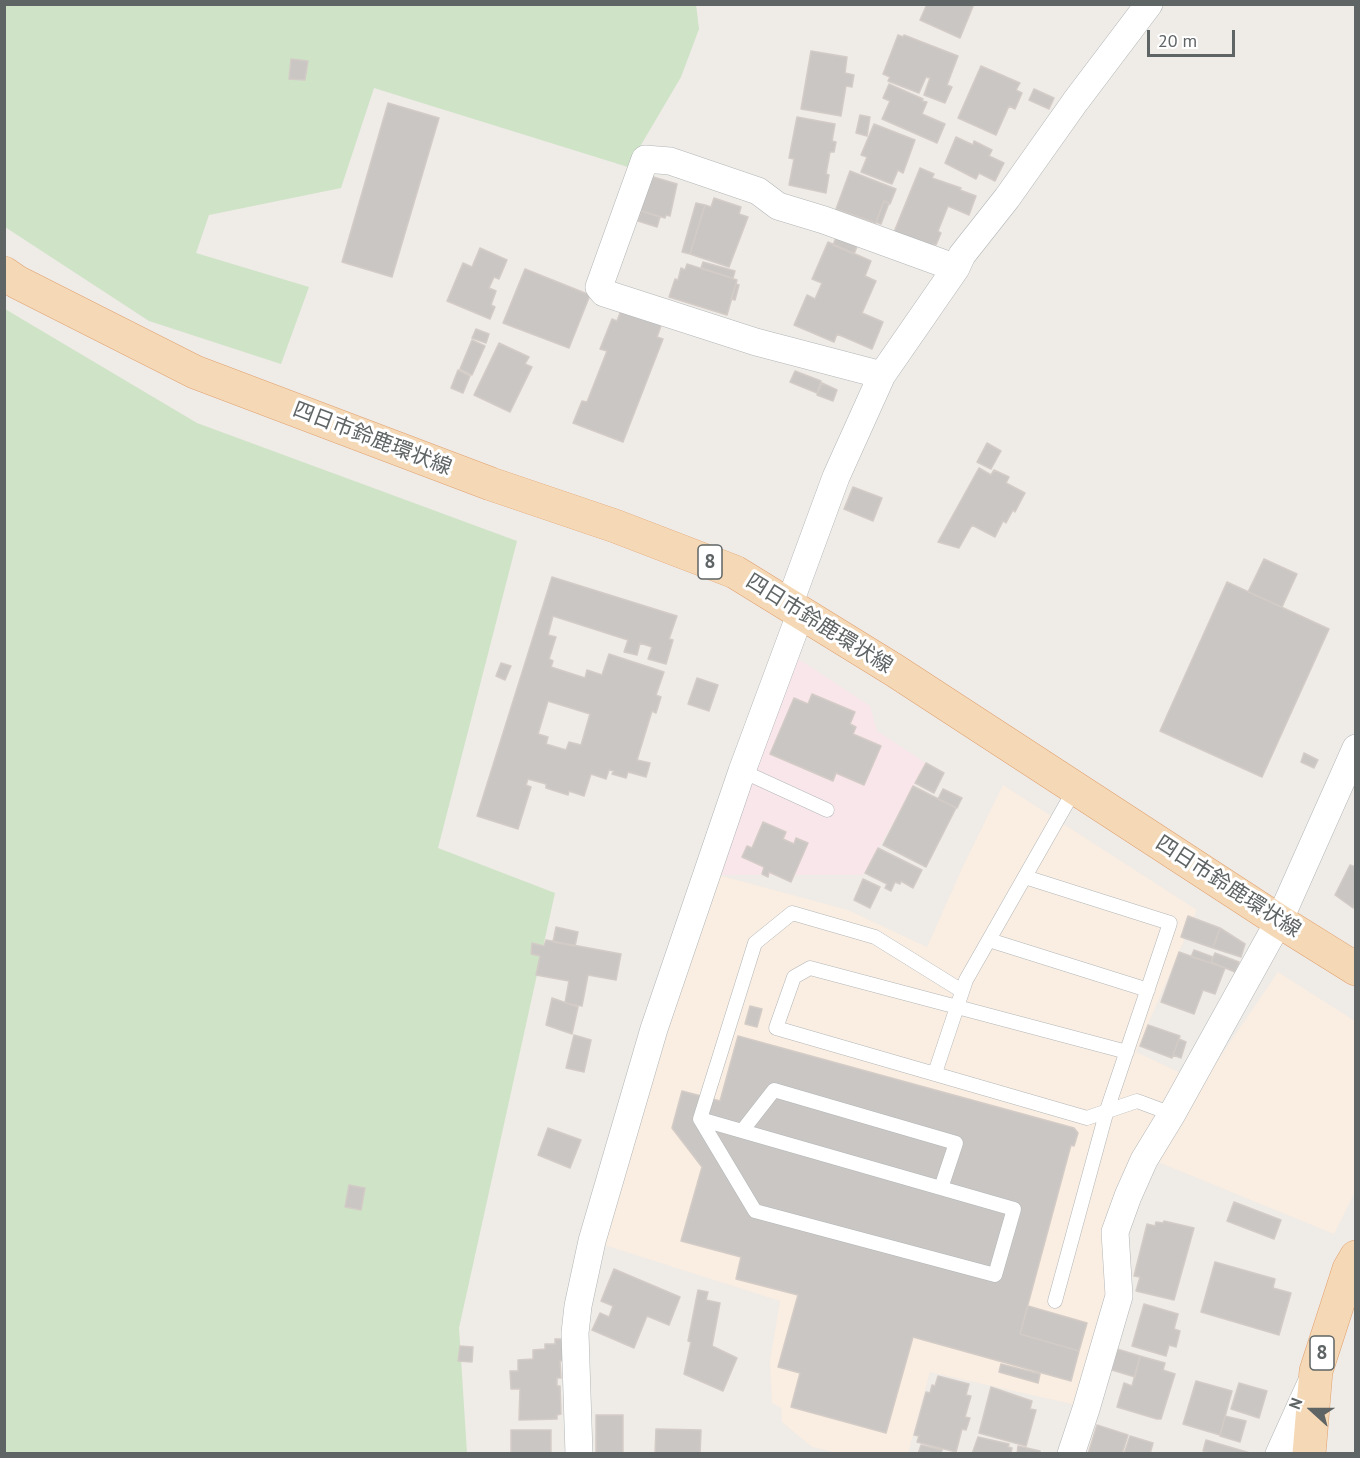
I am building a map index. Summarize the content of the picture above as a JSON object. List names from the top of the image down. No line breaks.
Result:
{"streets":{"main road":["四日市鈴鹿環状線","8"]},"scale_bar":"20 m","north":"left"}
